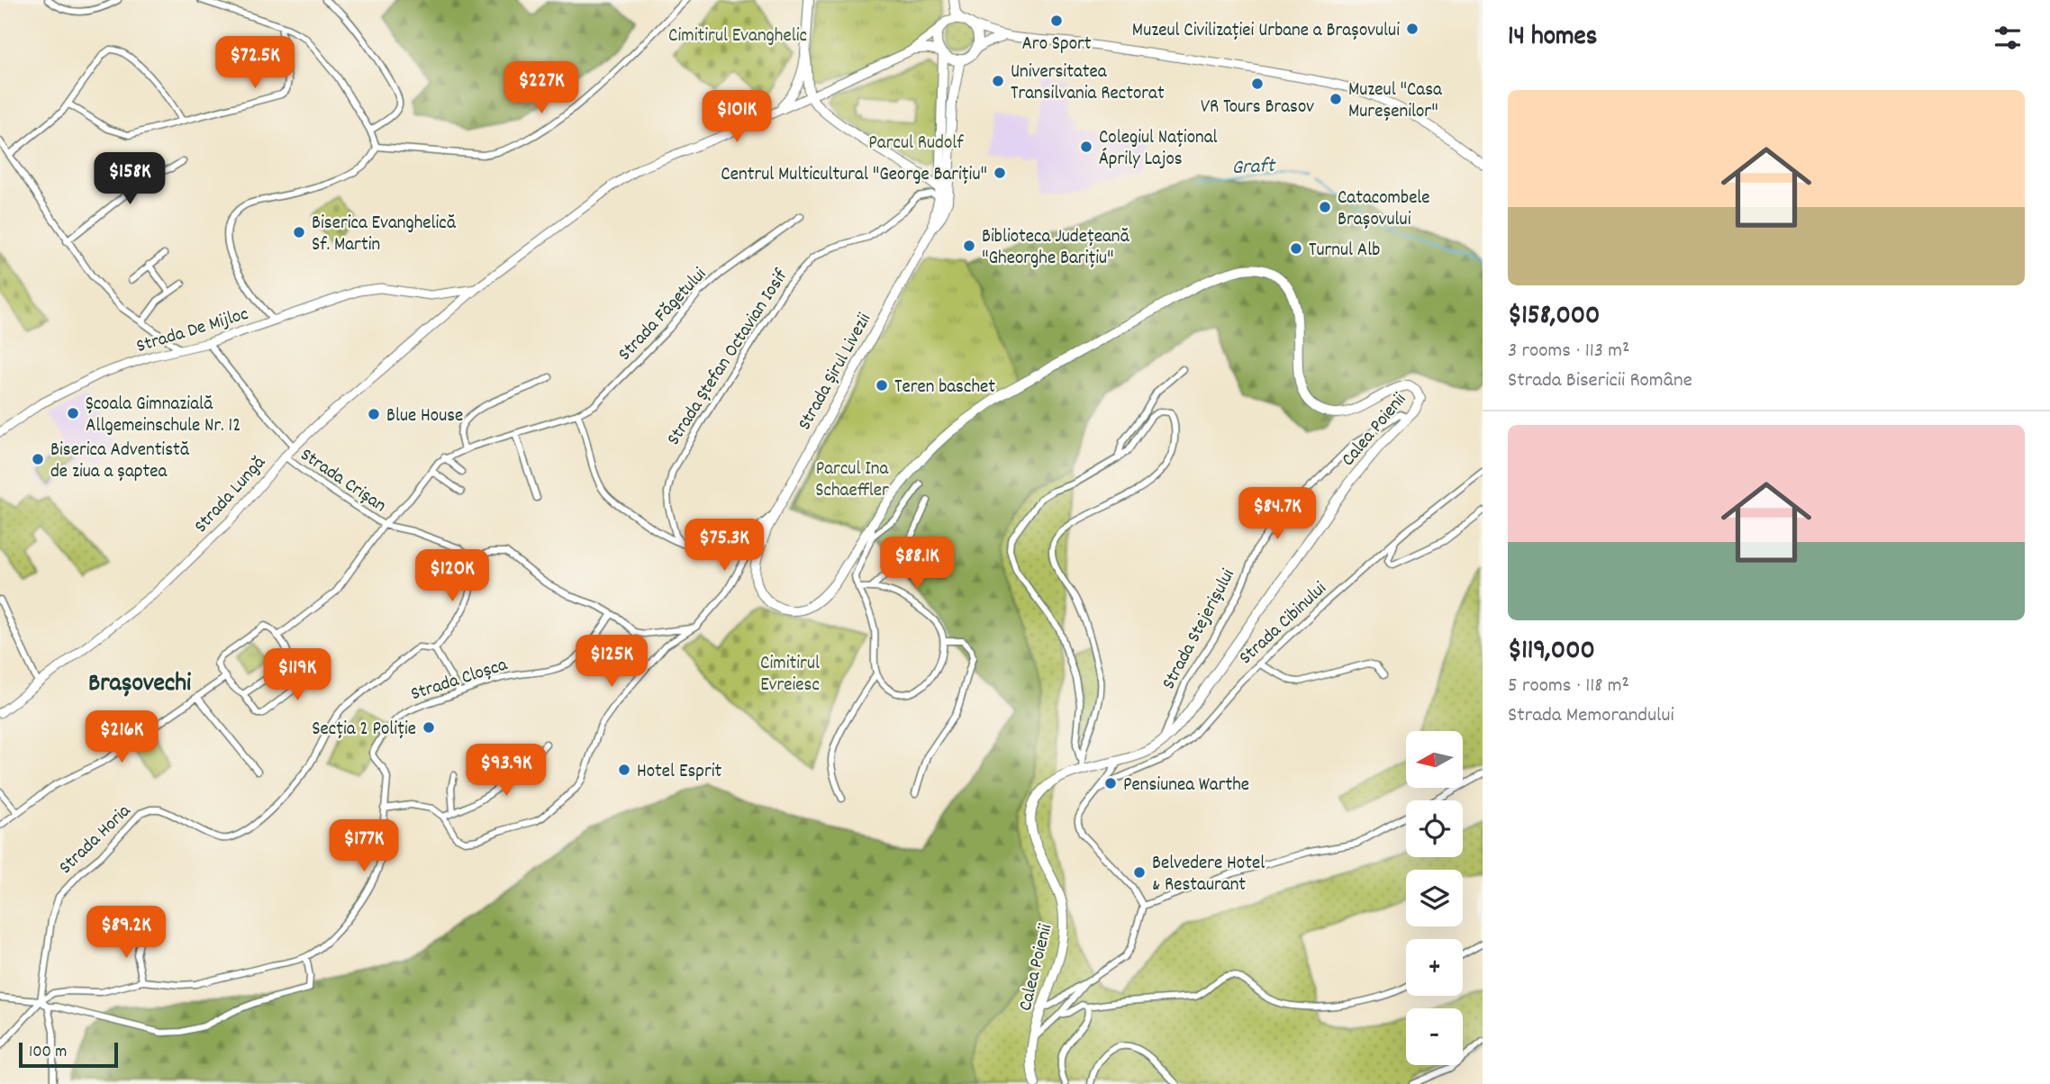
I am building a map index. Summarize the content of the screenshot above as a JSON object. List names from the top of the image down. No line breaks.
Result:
{"streets":{"main road":["Strada De Mijloc","Strada Șirul Livezii","Calea Poienii","Strada Lungă"],"street":["Strada Făgetului","Strada Ștefan Octavian Iosif","Strada Crișan","Strada Cibinului","Strada Stejerișului","Strada Cloșca","Strada Horia"]},"crossings":[["Strada Făgetului","Strada Crișan"],["Strada De Mijloc","Strada Lungă"],["Strada Ștefan Octavian Iosif","Strada Șirul Livezii"],["Strada Șirul Livezii","Calea Poienii"],["Calea Poienii","Strada Stejerișului"],["Strada Crișan","Strada Lungă"],["Strada Cloșca","Strada Horia"]],"districts":["Brașovechi"],"water":["Graft"],"parks":["Cimitirul Evanghelic","Parcul Rudolf","Parcul Ina Schaeffler","Cimitirul Evreiesc"],"places":["Aro Sport","Muzeul Civilizației Urbane a Brașovului","Universitatea Transilvania Rectorat","VR Tours Brasov","Muzeul \"Casa Mureșenilor\"","Colegiul Național Áprily Lajos","Centrul Multicultural \"George Barițiu\"","Catacombele Brașovului","Biserica Evanghelică Sf. Martin","Biblioteca Județeană \"Gheorghe Barițiu\"","Turnul Alb","Teren baschet","Școala Gimnazială Allgemeinschule Nr. 12","Blue House","Biserica Adventistă de ziua a șaptea","Secția 2 Poliție","Hotel Esprit","Pensiunea Warthe","Belvedere Hotel & Restaurant"],"scale_bar":"100 m","north":"left","page":{"heading":"14 homes","price":["$72.5K","$227K","$101K","$158K","$84.7K","$75.3K","$88.1K","$120K","$125K","$119K","$216K","$93.9K","$177K","$89.2K"],"list":[{"name":"$158,000","note":"3 rooms · 113 m² · Strada Bisericii Române"},{"name":"$119,000","note":"5 rooms · 118 m² · Strada Memorandului"}],"map_buttons":["+","−"],"scale":"100 m"}}
